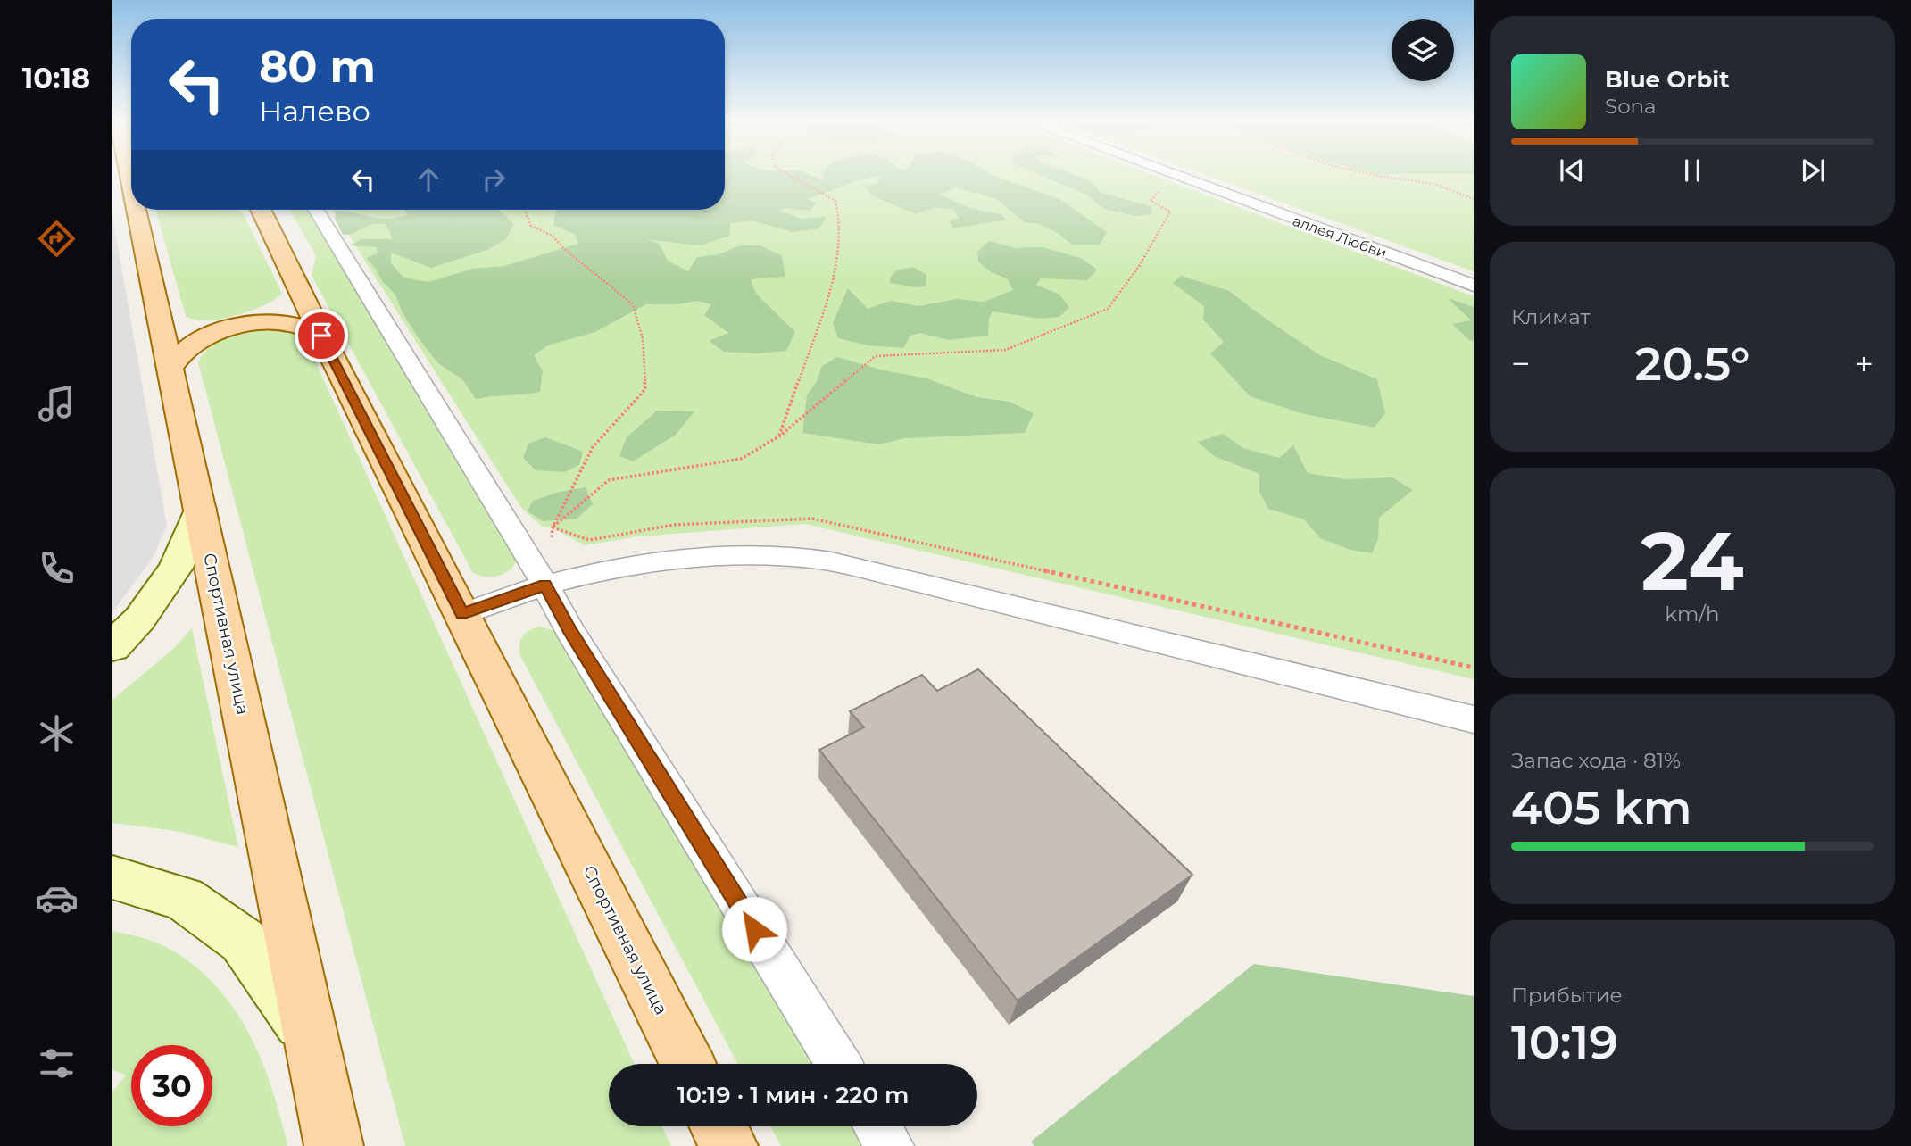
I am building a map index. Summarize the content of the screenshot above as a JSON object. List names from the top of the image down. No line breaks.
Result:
{"streets":{"main road":["Спортивная улица"],"street":["аллея Любви"]},"page":{"tabs":"10:18","turn":["80 m","Налево"],"song":["Blue Orbit","Sona"],"tile":["Климат",["24","km/h"],["Запас хода · 81%","405 km"],["Прибытие","10:19"]],"heat":["−","20.5°","+"],"limit":"30","trip":"10:19 · 1 мин · 220 m"}}
